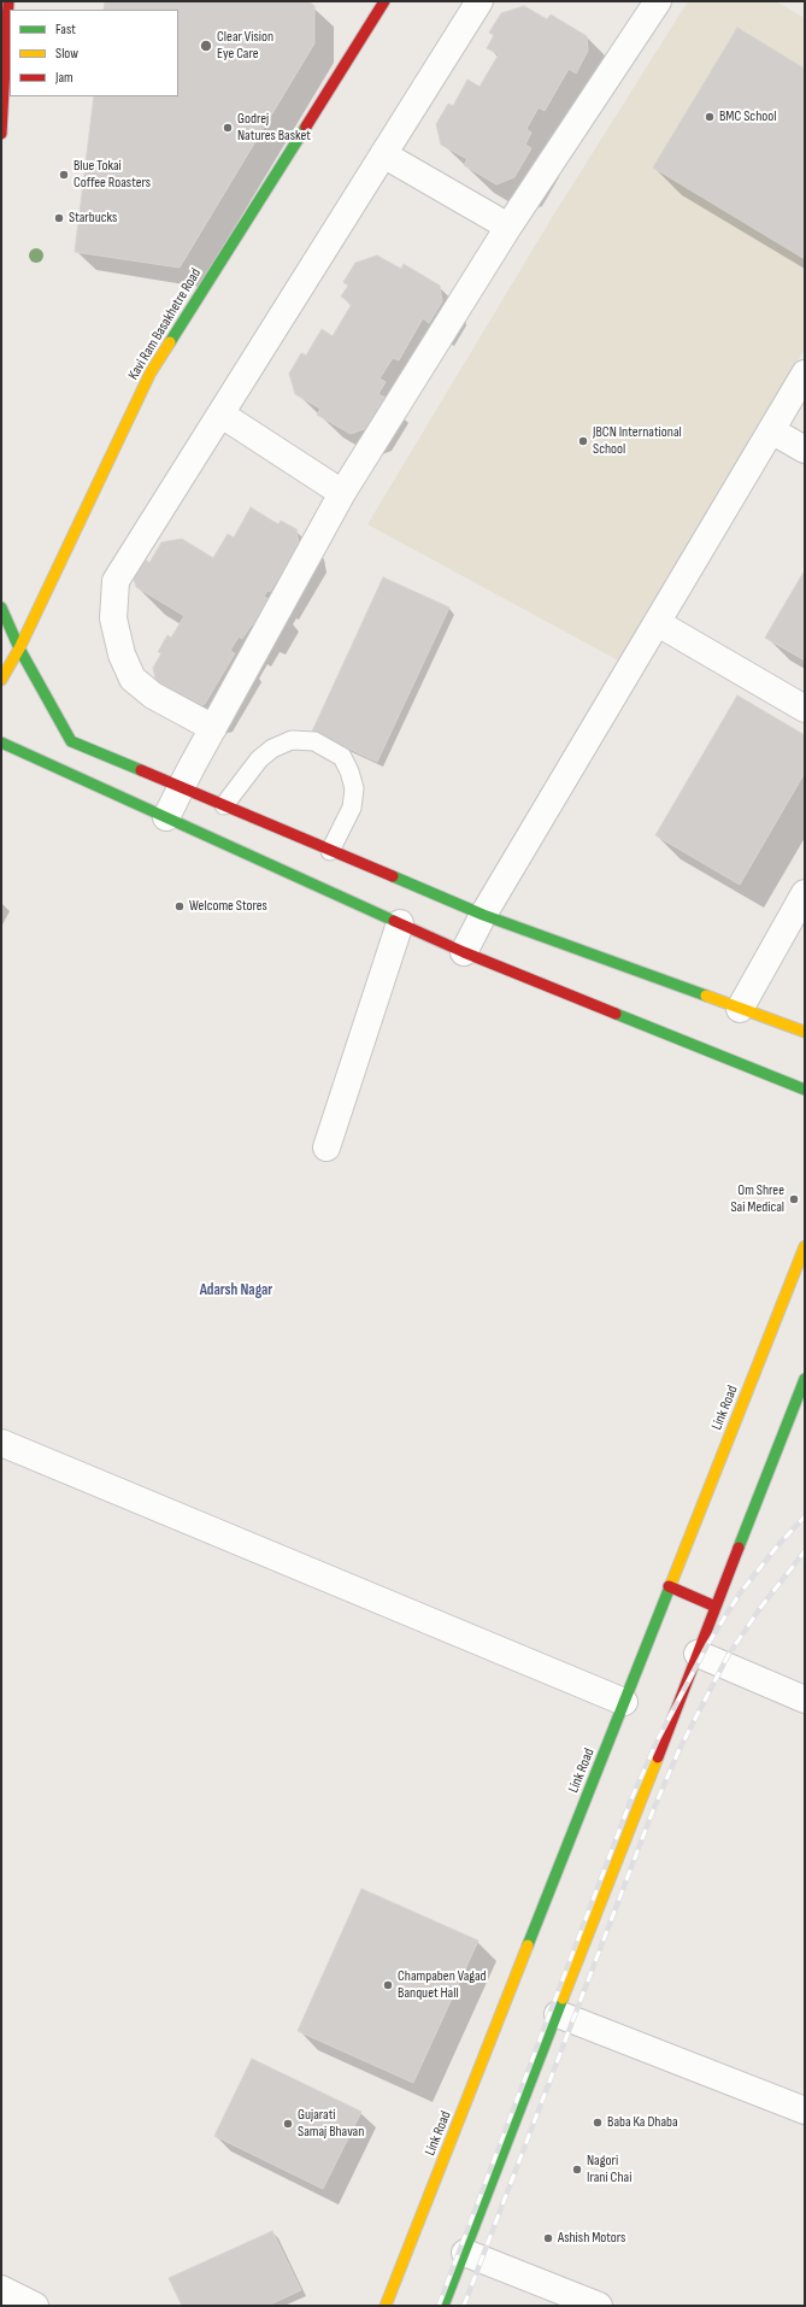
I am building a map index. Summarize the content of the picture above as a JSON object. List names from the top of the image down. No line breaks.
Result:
{"streets":{"main road":["Kavi Ram Basakhetre Road","Link Road"]},"districts":["Adarsh Nagar"],"places":["Clear Vision Eye Care","BMC School","Godrej Natures Basket","Blue Tokai Coffee Roasters","Starbucks","JBCN International School","Welcome Stores","Om Shree Sai Medical","Champaben Vagad Banquet Hall","Baba Ka Dhaba","Gujarati Samaj Bhavan","Nagori Irani Chai","Ashish Motors"],"legend":["Fast","Slow","Jam"]}
